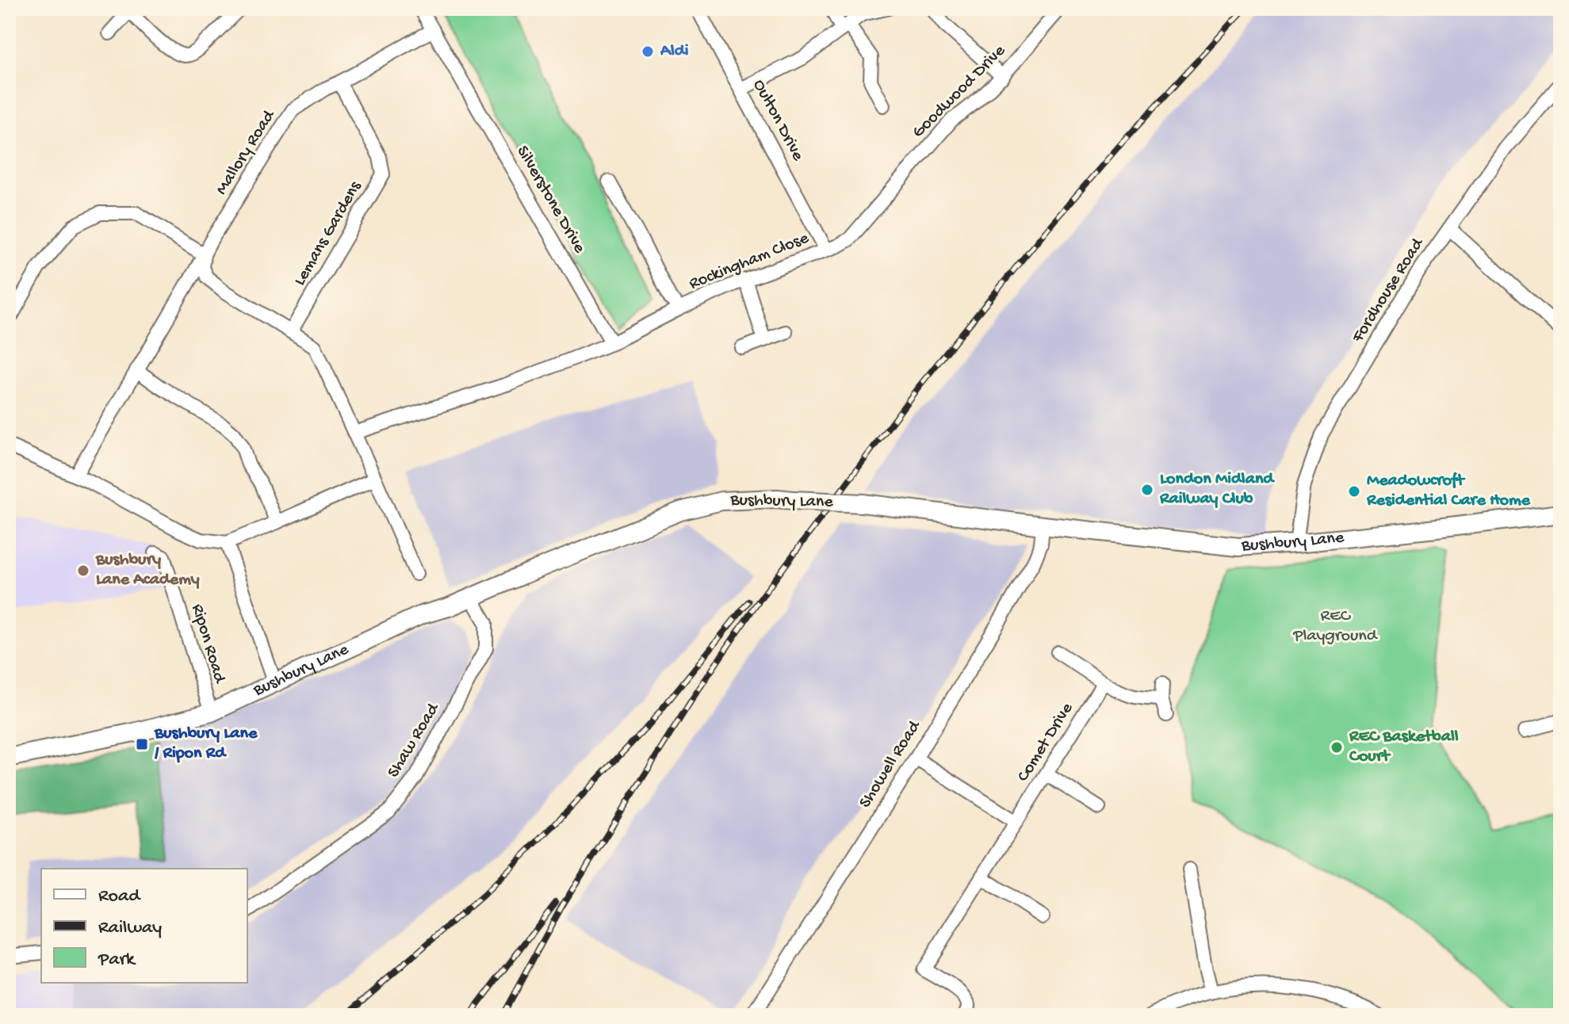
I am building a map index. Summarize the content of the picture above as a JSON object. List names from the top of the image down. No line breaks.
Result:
{"streets":{"street":["Goodwood Drive","Oulton Drive","Mallory Road","Silverstone Drive","Lemans Gardens","Rockingham Close","Fordhouse Road","Bushbury Lane","Ripon Road","Shaw Road","Comet Drive","Showell Road"]},"crossings":[["Goodwood Drive","Oulton Drive"],["Goodwood Drive","Rockingham Close"],["Oulton Drive","Rockingham Close"],["Mallory Road","Silverstone Drive"],["Mallory Road","Lemans Gardens"],["Fordhouse Road","Bushbury Lane"],["Bushbury Lane","Ripon Road"],["Bushbury Lane","Shaw Road"],["Bushbury Lane","Showell Road"]],"parks":["REC Playground"],"places":{"other":["Aldi","London Midland Railway Club","Meadowcroft Residential Care Home","Bushbury Lane Academy","REC Basketball Court"],"transit":["Bushbury Lane / Ripon Rd"]},"legend":["Road","Railway","Park"]}
